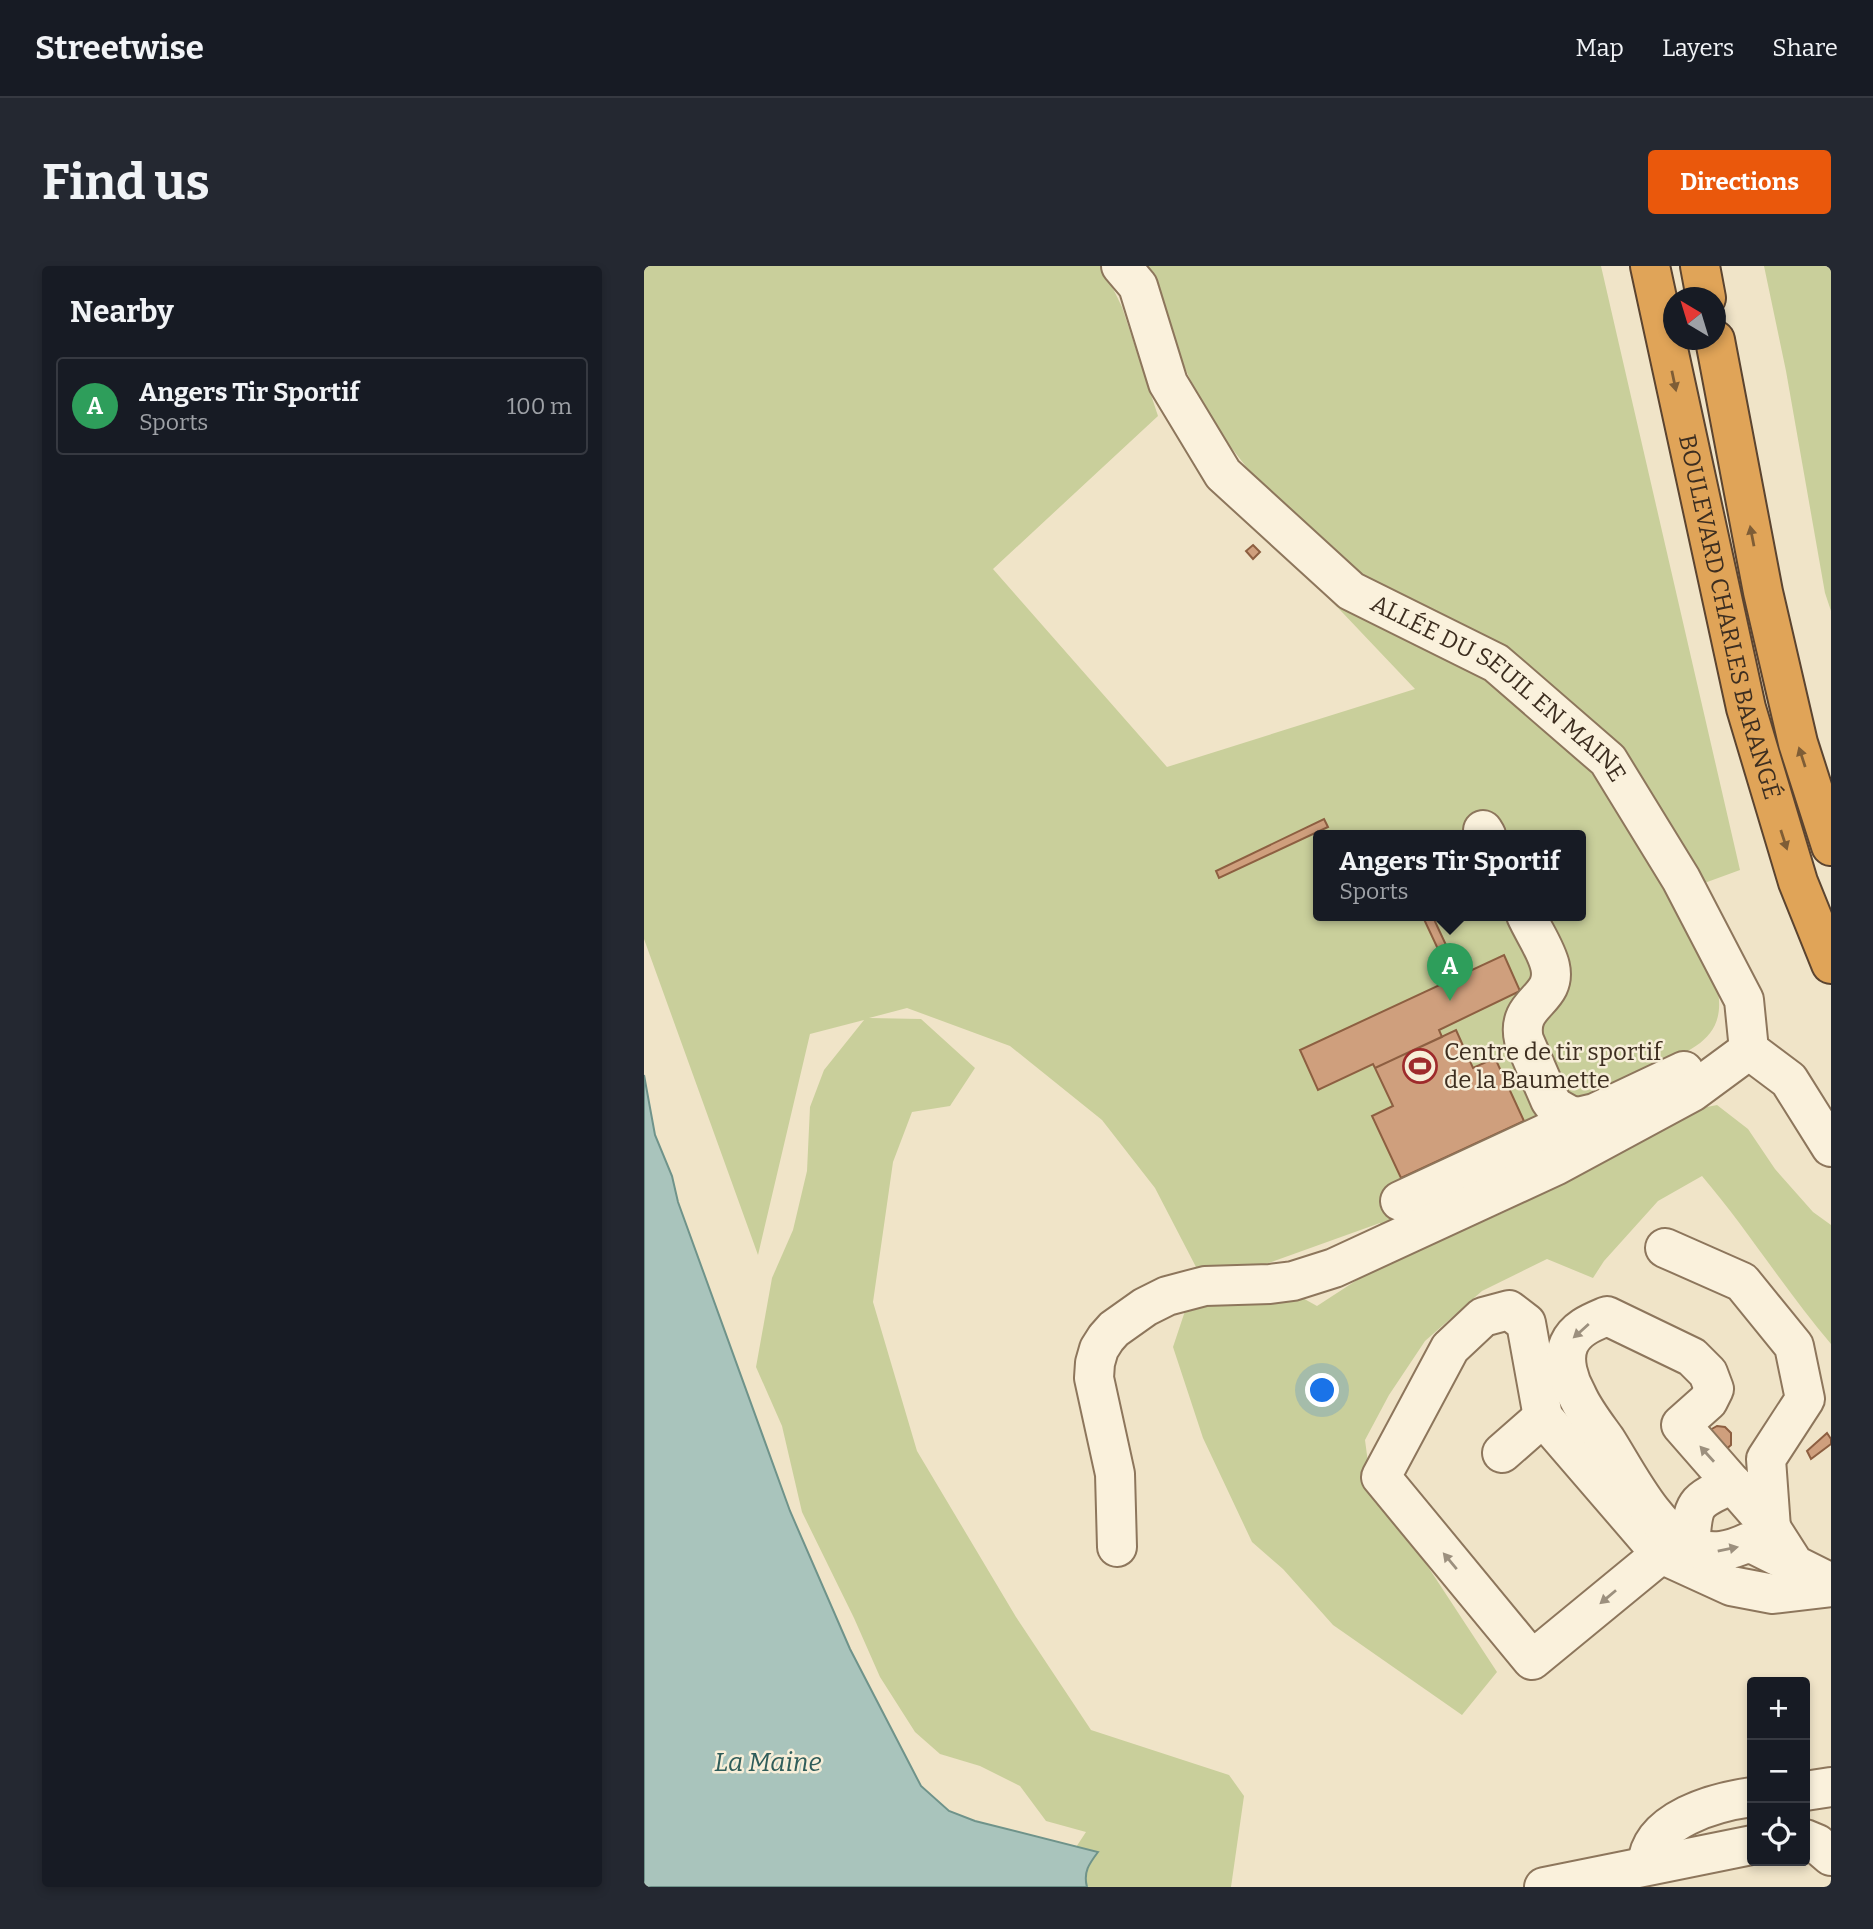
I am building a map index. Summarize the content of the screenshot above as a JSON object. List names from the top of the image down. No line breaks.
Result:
{"streets":{"highway":["BOULEVARD CHARLES BARANGÉ"],"lane":["ALLÉE DU SEUIL EN MAINE"]},"water":["La Maine"],"places":{"sports":["Centre de tir sportif de la Baumette"]},"north":"top left","page":{"header":"Streetwise","nav":["Map","Layers","Share"],"buttons":"Directions","title":"Find us","heading":"Nearby","list":[{"mark":"A","name":"Angers Tir Sportif","note":"Sports","value":"100 m"}],"popup":["Angers Tir Sportif","Sports"],"pins":"A","map_buttons":["+","−"]}}
